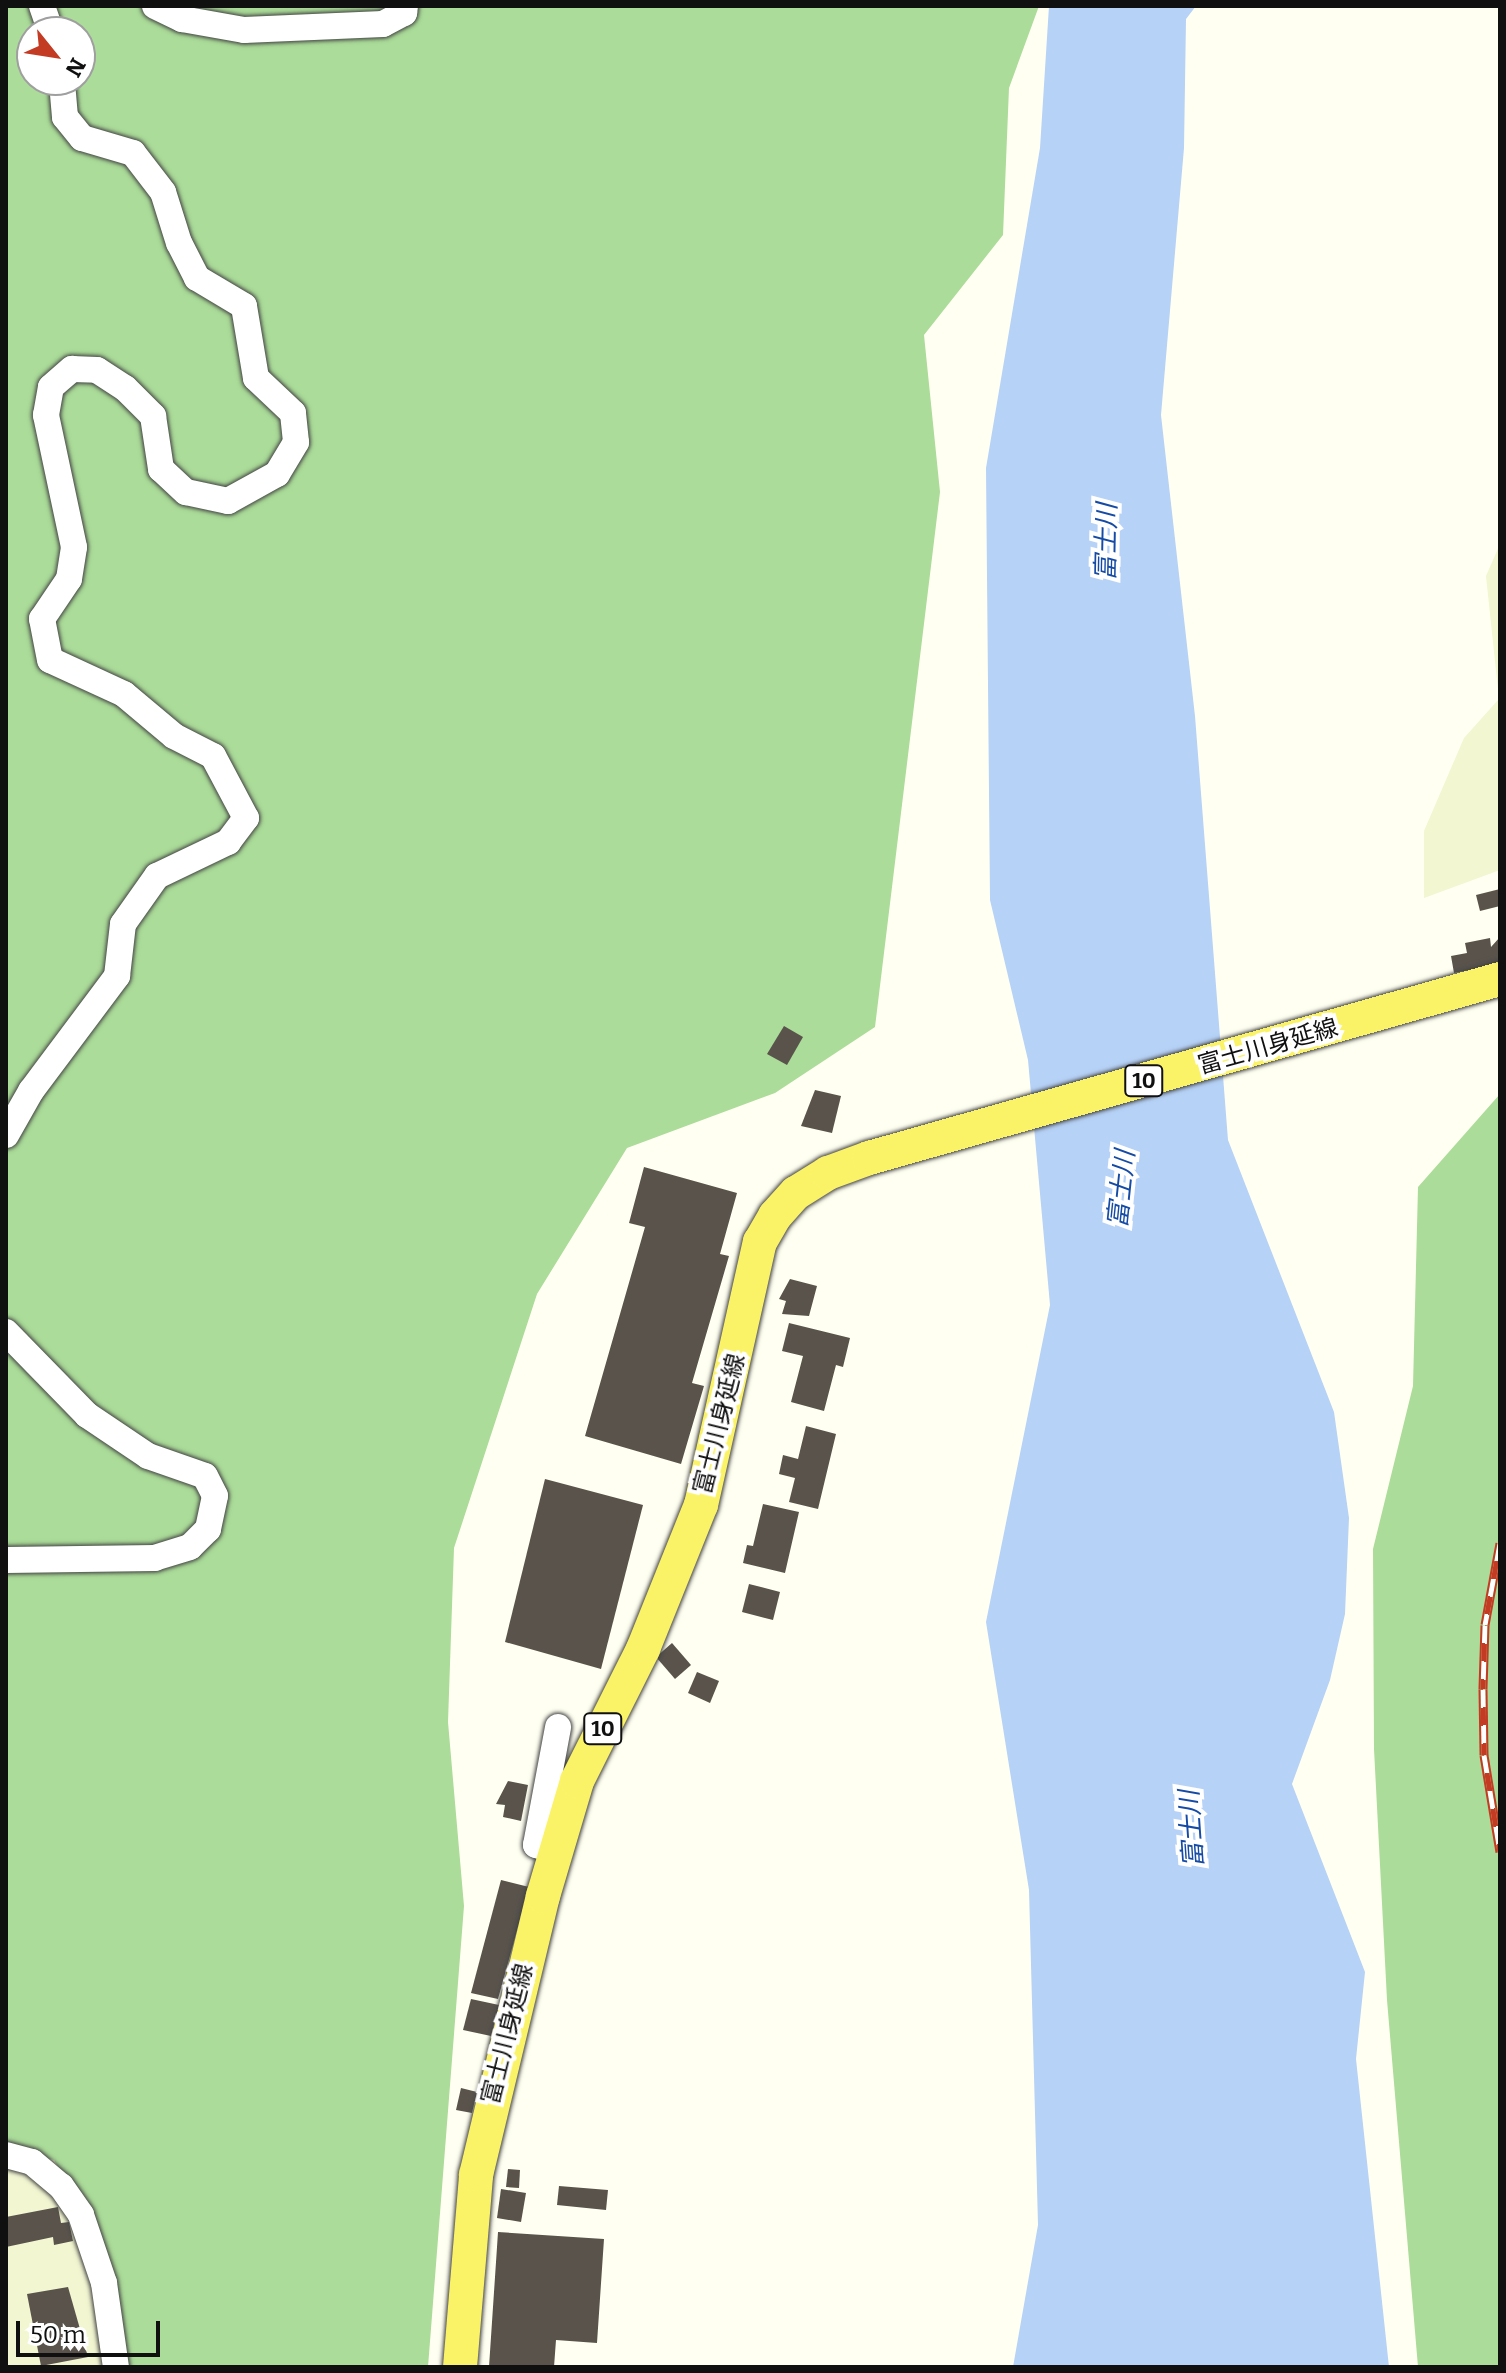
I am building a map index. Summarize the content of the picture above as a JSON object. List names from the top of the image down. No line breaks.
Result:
{"streets":{"main road":["富士川身延線","10"]},"water":["富士川"],"scale_bar":"50 m","north":"bottom right"}
